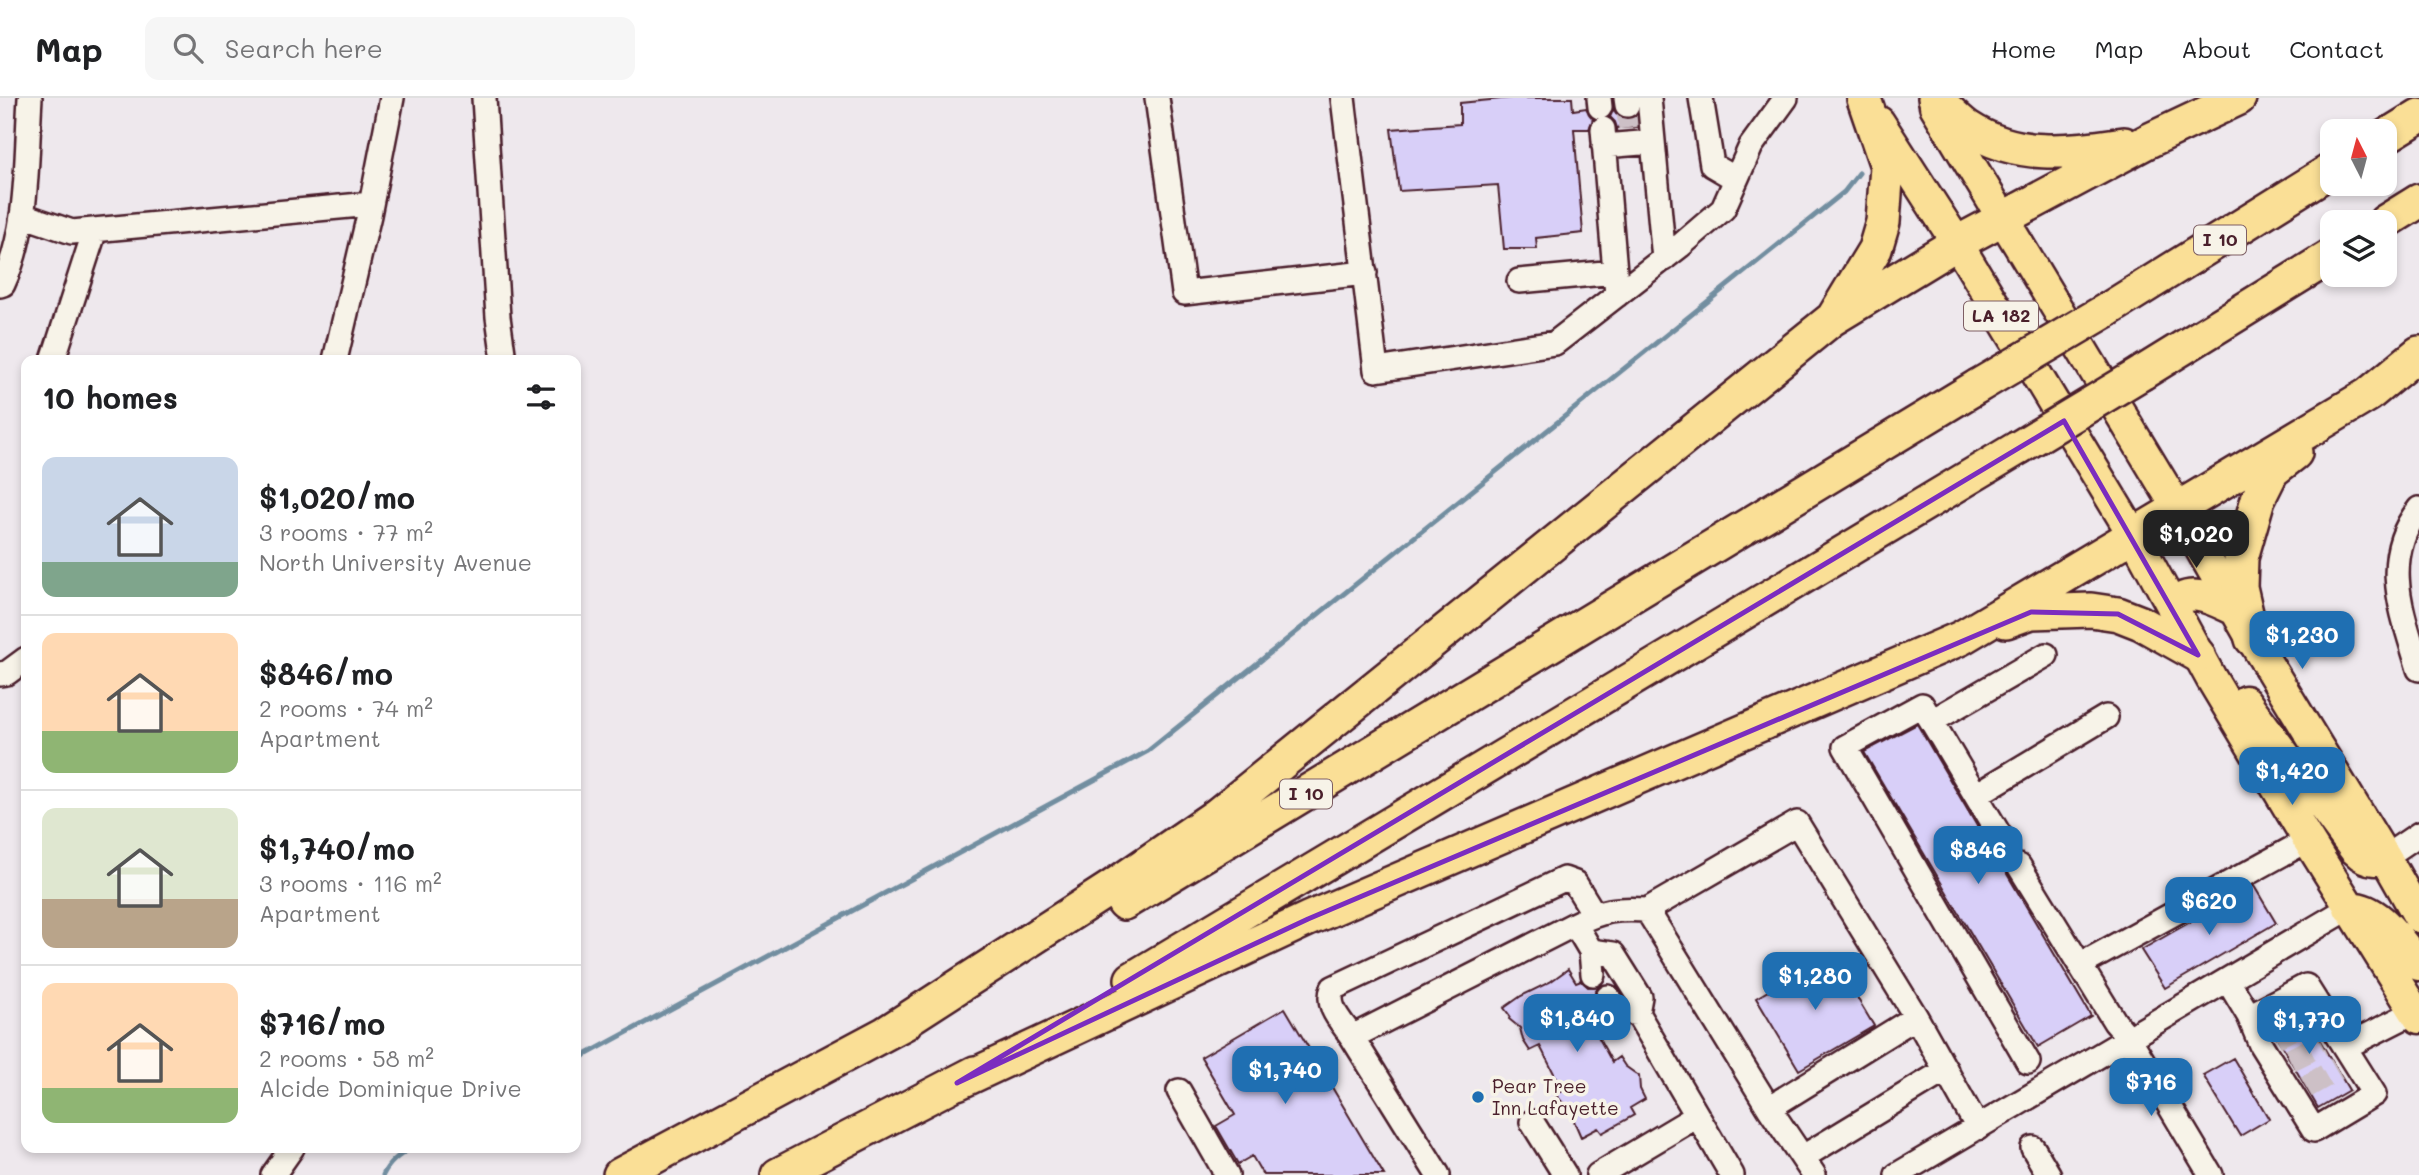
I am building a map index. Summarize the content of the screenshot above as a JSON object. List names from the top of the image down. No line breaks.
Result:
{"streets":{"highway":["I 10"],"main road":["LA 182"]},"places":["Pear Tree Inn Lafayette"],"north":"top","page":{"header":"Map","search":"Search here","nav":["Home","Map","About","Contact"],"heading":"10 homes","list":[{"name":"$1,020/mo","note":"3 rooms · 77 m² · North University Avenue"},{"name":"$846/mo","note":"2 rooms · 74 m² · Apartment"},{"name":"$1,740/mo","note":"3 rooms · 116 m² · Apartment"},{"name":"$716/mo","note":"2 rooms · 58 m² · Alcide Dominique Drive"}],"price":["$1,020","$1,230","$1,420","$846","$620","$1,280","$1,840","$1,770","$1,740","$716"]}}
